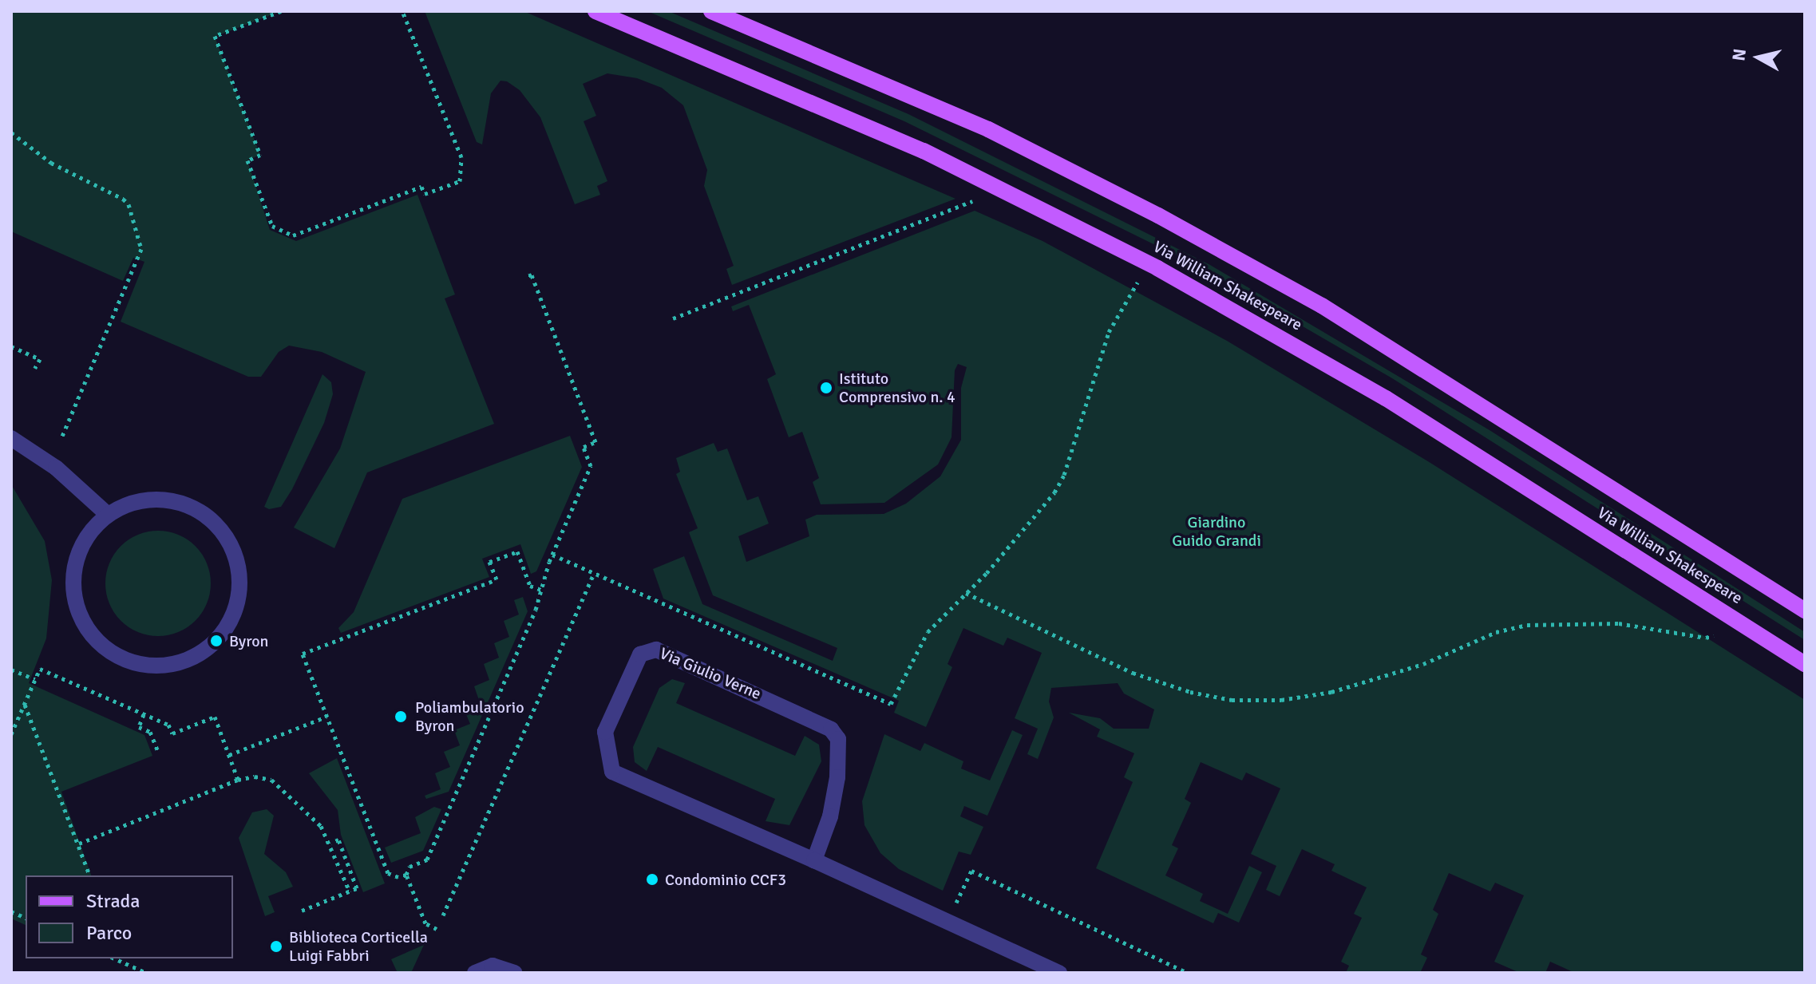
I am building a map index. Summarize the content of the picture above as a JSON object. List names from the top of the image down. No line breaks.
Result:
{"streets":{"main road":["Via William Shakespeare"],"street":["Via Giulio Verne"]},"parks":["Giardino Guido Grandi"],"places":["Istituto Comprensivo n. 4","Byron","Poliambulatorio Byron","Condominio CCF3","Biblioteca Corticella Luigi Fabbri"],"legend":["Strada","Parco"],"north":"left"}
